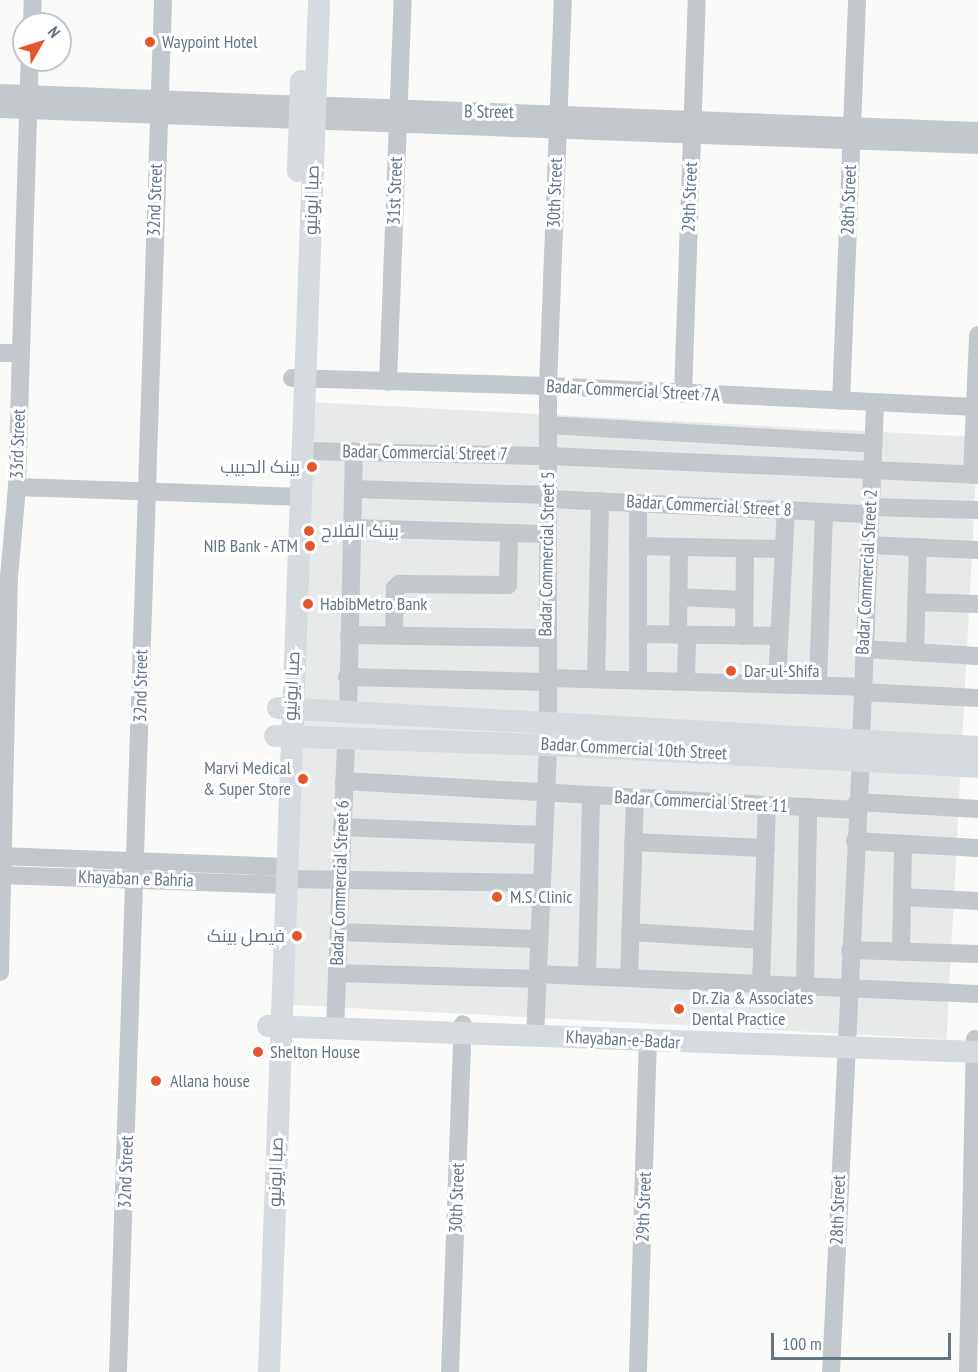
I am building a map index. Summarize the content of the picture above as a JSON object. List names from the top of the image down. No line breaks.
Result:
{"streets":{"main road":["صبا ایونیو","Badar Commercial 10th Street","Khayaban-e-Badar"],"street":["B Street","31st Street","30th Street","29th Street","32nd Street","28th Street","Badar Commercial Street 7A","33rd Street","Badar Commercial Street 7","Badar Commercial Street 8","Badar Commercial Street 5","Badar Commercial Street 2","Badar Commercial Street 11","Khayaban e Bahria","Badar Commercial Street 6"]},"crossings":[["B Street","31st Street"],["B Street","30th Street"],["B Street","29th Street"],["B Street","32nd Street"],["B Street","صبا ایونیو"],["B Street","28th Street"],["B Street","33rd Street"],["31st Street","Badar Commercial Street 7A"],["30th Street","Badar Commercial Street 7A"],["30th Street","Badar Commercial Street 5"],["30th Street","Khayaban-e-Badar"],["29th Street","Badar Commercial Street 7A"],["29th Street","Khayaban-e-Badar"],["32nd Street","Khayaban e Bahria"],["صبا ایونیو","Badar Commercial Street 7A"],["صبا ایونیو","Badar Commercial Street 7"],["صبا ایونیو","Badar Commercial 10th Street"],["صبا ایونیو","Khayaban e Bahria"],["صبا ایونیو","Khayaban-e-Badar"],["28th Street","Badar Commercial Street 7A"],["28th Street","Badar Commercial Street 2"],["28th Street","Khayaban-e-Badar"],["Badar Commercial Street 7A","Badar Commercial Street 5"],["Badar Commercial Street 7A","Badar Commercial Street 2"],["33rd Street","Khayaban e Bahria"],["Badar Commercial Street 7","Badar Commercial Street 5"],["Badar Commercial Street 7","Badar Commercial Street 2"],["Badar Commercial Street 8","Badar Commercial Street 5"],["Badar Commercial Street 8","Badar Commercial Street 2"],["Badar Commercial Street 5","Badar Commercial 10th Street"],["Badar Commercial Street 5","Badar Commercial Street 11"],["Badar Commercial Street 5","Khayaban e Bahria"],["Badar Commercial Street 5","Khayaban-e-Badar"],["Badar Commercial Street 2","Badar Commercial 10th Street"],["Badar Commercial Street 2","Badar Commercial Street 11"],["Badar Commercial Street 2","Khayaban-e-Badar"],["Badar Commercial 10th Street","Badar Commercial Street 6"],["Badar Commercial Street 11","Badar Commercial Street 6"],["Khayaban e Bahria","Badar Commercial Street 6"],["Badar Commercial Street 6","Khayaban-e-Badar"]],"places":["Waypoint Hotel","بينک الحبيب","بینک الفلاح","NIB Bank - ATM","HabibMetro Bank","Dar-ul-Shifa","Marvi Medical & Super Store","M.S. Clinic","فیصل بینک","Dr. Zia & Associates Dental Practice","Shelton House","Allana house"],"scale_bar":"100 m","north":"top right"}
